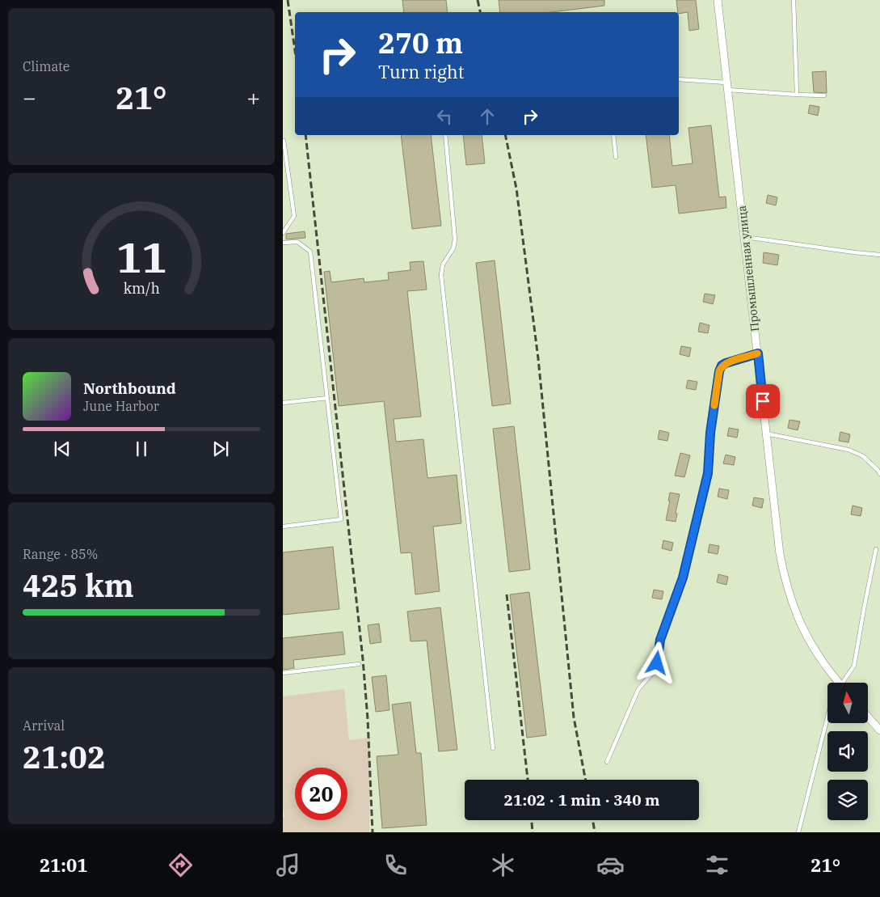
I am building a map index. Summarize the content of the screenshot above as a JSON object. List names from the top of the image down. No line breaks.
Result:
{"streets":{"street":["Промышленная улица"]},"north":"top","page":{"tile":["Climate",["Range · 85%","425 km"],["Arrival","21:02"]],"turn":["270 m","Turn right"],"heat":["−","21°","+"],"song":["Northbound","June Harbor"],"limit":"20","trip":"21:02 · 1 min · 340 m","tabs":["21:01","21°"],"gauge":["11","km/h"]}}
